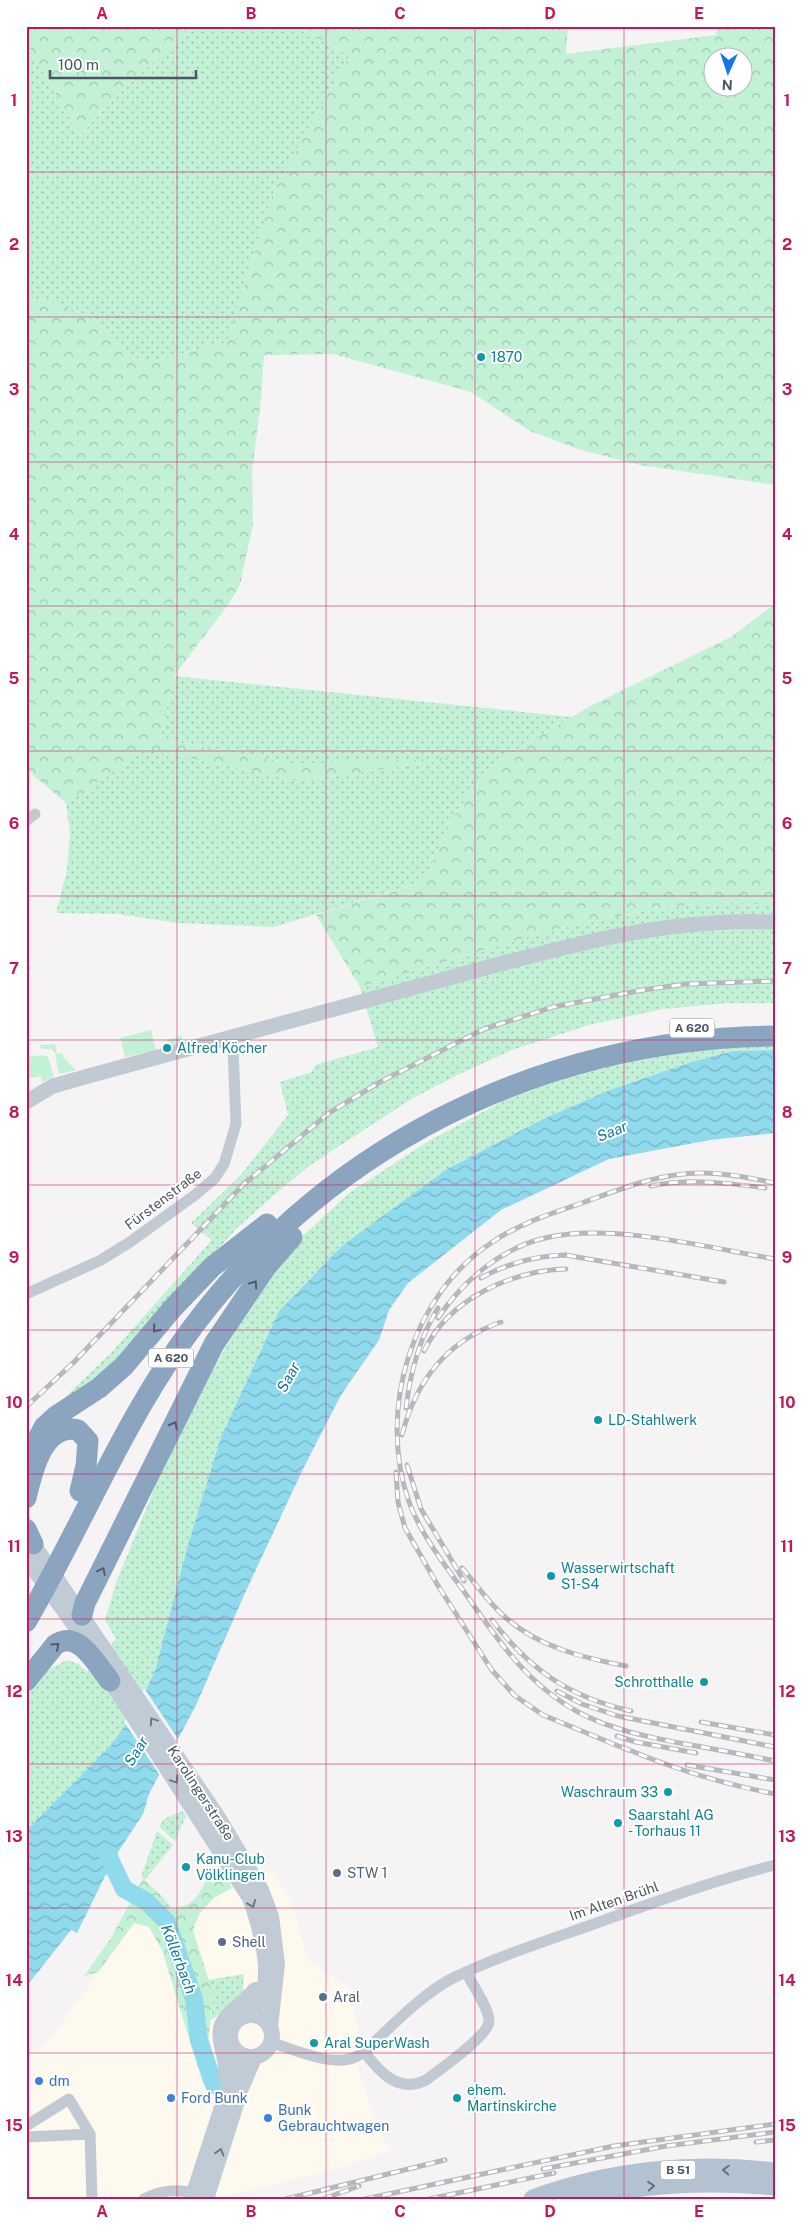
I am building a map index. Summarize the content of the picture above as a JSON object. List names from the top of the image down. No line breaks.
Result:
{"streets":{"highway":["A 620"],"main road":["Karolingerstraße","B 51"],"street":["Fürstenstraße","Im Alten Brühl"]},"crossings":[["Karolingerstraße","Im Alten Brühl"]],"water":["Saar","Köllerbach"],"places":["1870","Alfred Köcher","LD-Stahlwerk","Wasserwirtschaft S1-S4","Schrotthalle","Waschraum 33","Saarstahl AG - Torhaus 11","Kanu-Club Völklingen","STW 1","Shell","Aral","Aral SuperWash","dm","Ford Bunk","ehem. Martinskirche","Bunk Gebrauchtwagen"],"scale_bar":"100 m","north":"bottom","grid":{"columns":["A","B","C","D","E"],"rows":["1","2","3","4","5","6","7","8","9","10","11","12","13","14","15"]}}
